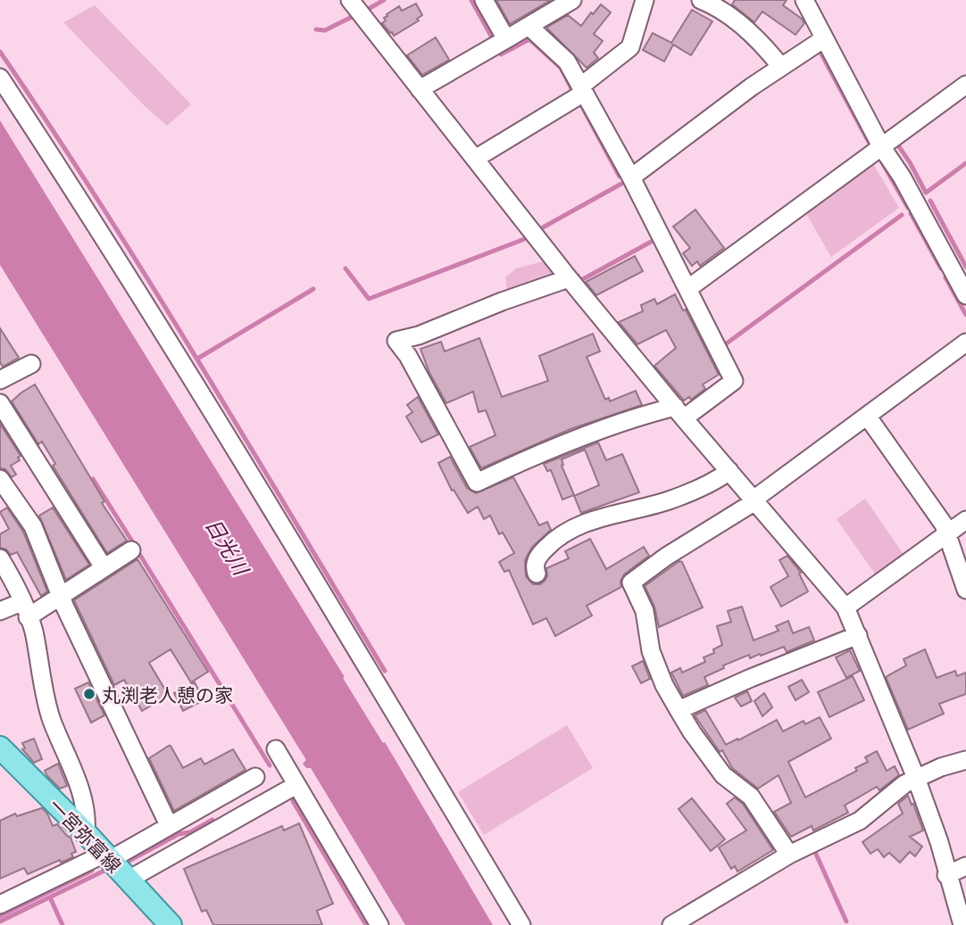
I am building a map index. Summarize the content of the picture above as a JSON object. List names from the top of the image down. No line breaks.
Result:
{"streets":{"main road":["一宮弥富線"]},"water":["日光川"],"places":["丸渕老人憩の家"]}
